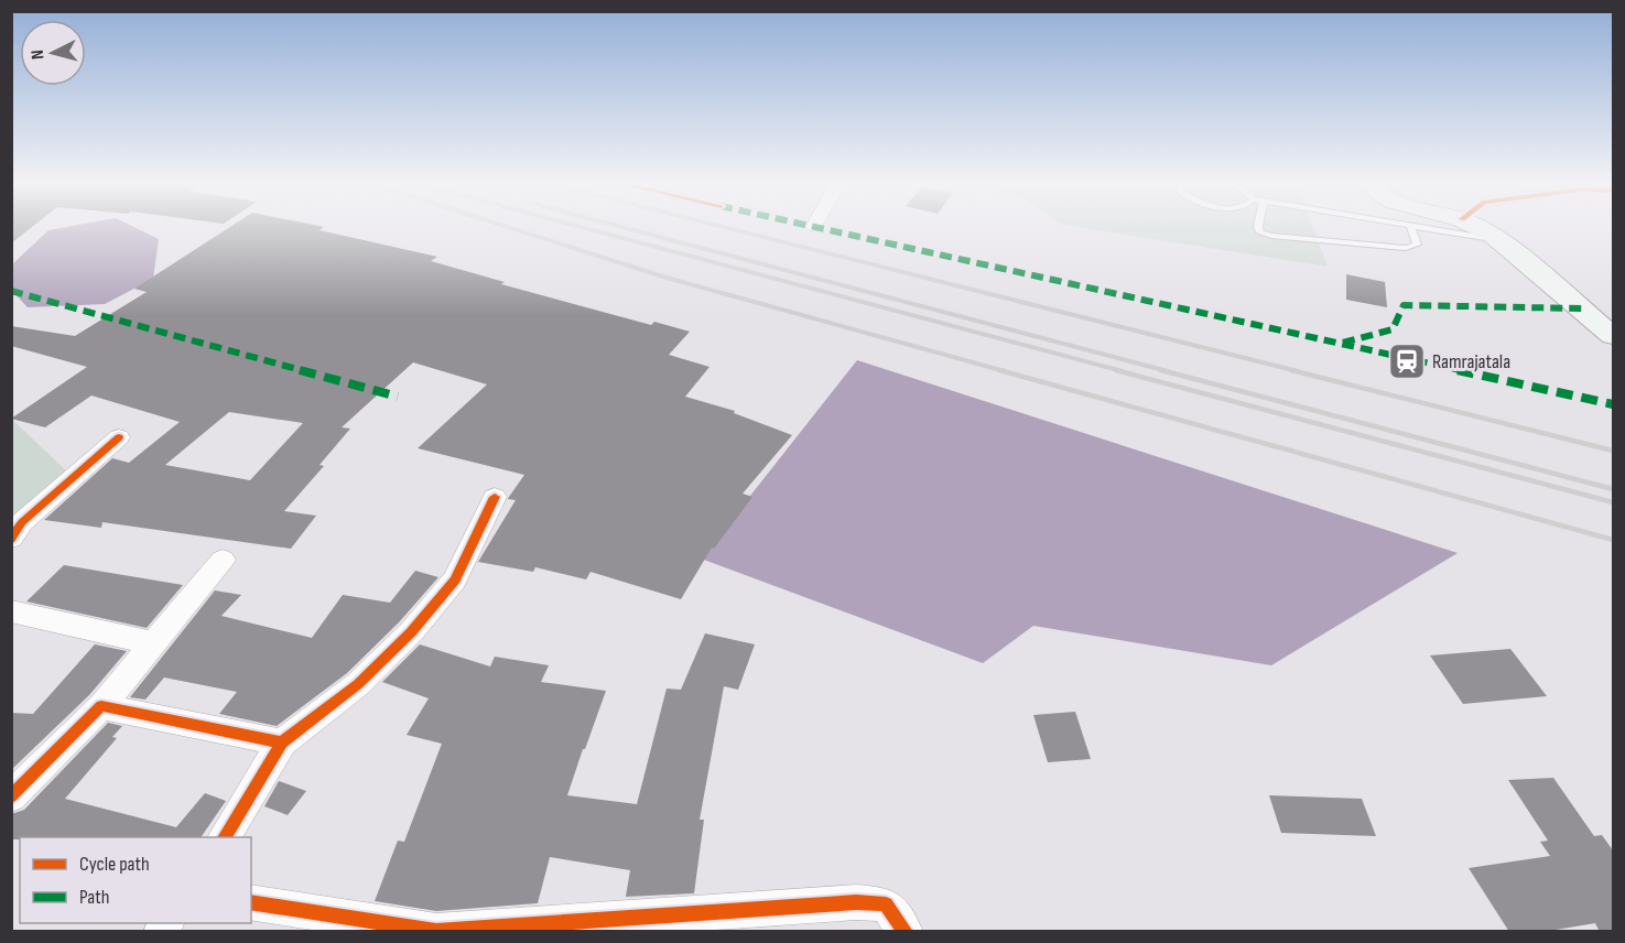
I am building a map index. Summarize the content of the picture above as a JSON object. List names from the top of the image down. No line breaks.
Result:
{"places":{"station":["Ramrajatala"]},"legend":["Cycle path","Path"],"north":"left"}
